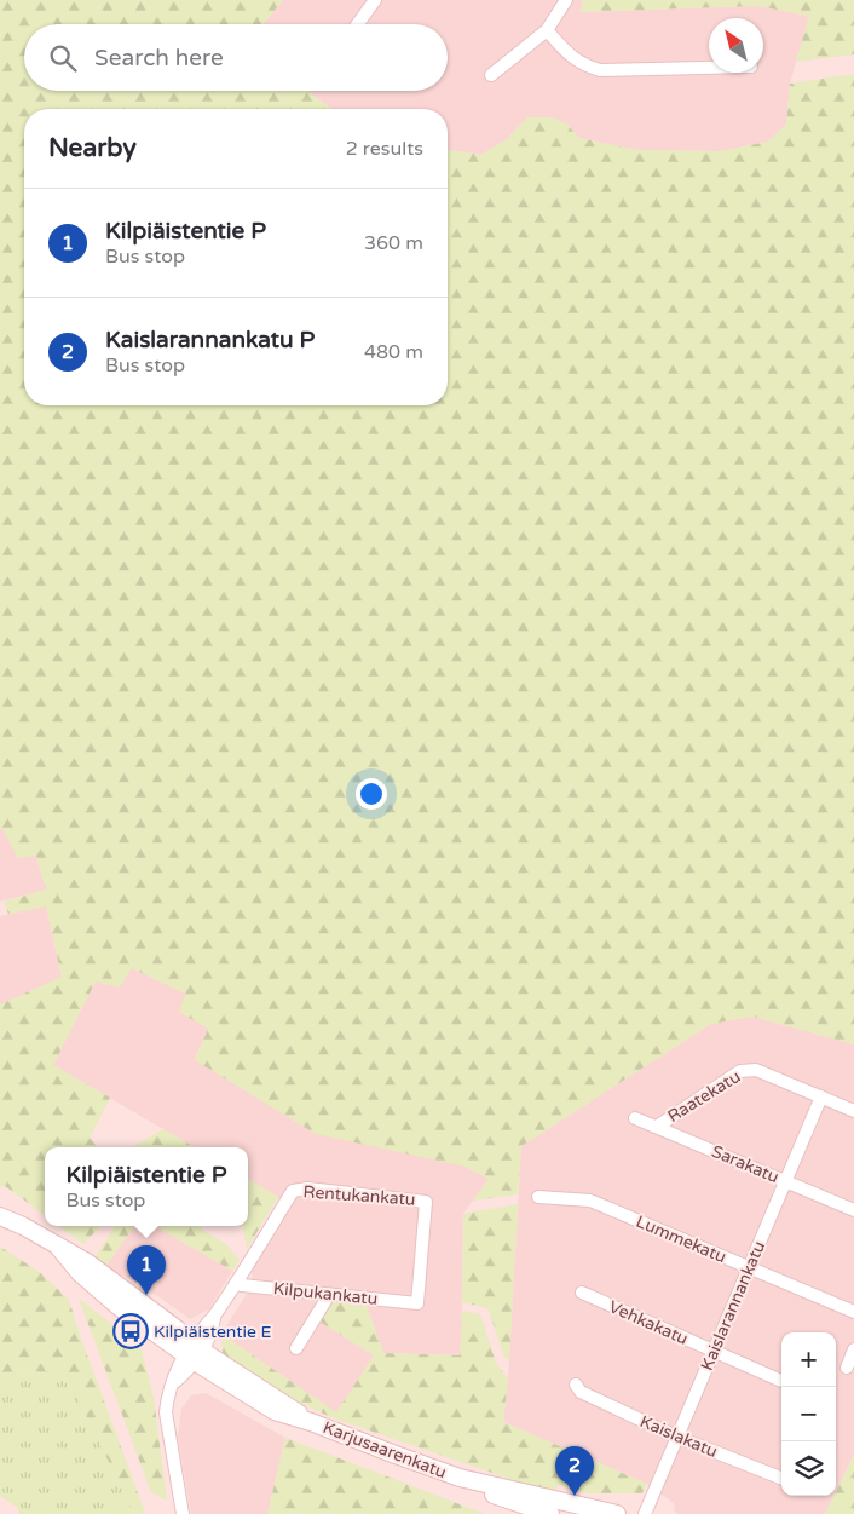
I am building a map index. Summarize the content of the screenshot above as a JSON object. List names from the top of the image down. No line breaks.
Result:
{"streets":{"street":["Raatekatu","Sarakatu","Rentukankatu","Lummekatu","Kilpukankatu","Kaislarannankatu","Vehkakatu","Kaislakatu","Karjusaarenkatu"]},"crossings":[["Raatekatu","Sarakatu"],["Raatekatu","Kaislarannankatu"],["Sarakatu","Kaislarannankatu"],["Rentukankatu","Kilpukankatu"],["Lummekatu","Kaislarannankatu"],["Kaislarannankatu","Vehkakatu"],["Kaislarannankatu","Kaislakatu"]],"places":{"bus stop":["Kilpiäistentie E"]},"north":"top left","page":{"search":"Search here","heading":["Nearby","2 results"],"list":[{"mark":"1","name":"Kilpiäistentie P","note":"Bus stop","value":"360 m"},{"mark":"2","name":"Kaislarannankatu P","note":"Bus stop","value":"480 m"}],"popup":["Kilpiäistentie P","Bus stop"],"pins":["1","2"],"map_buttons":["+","−"]}}
